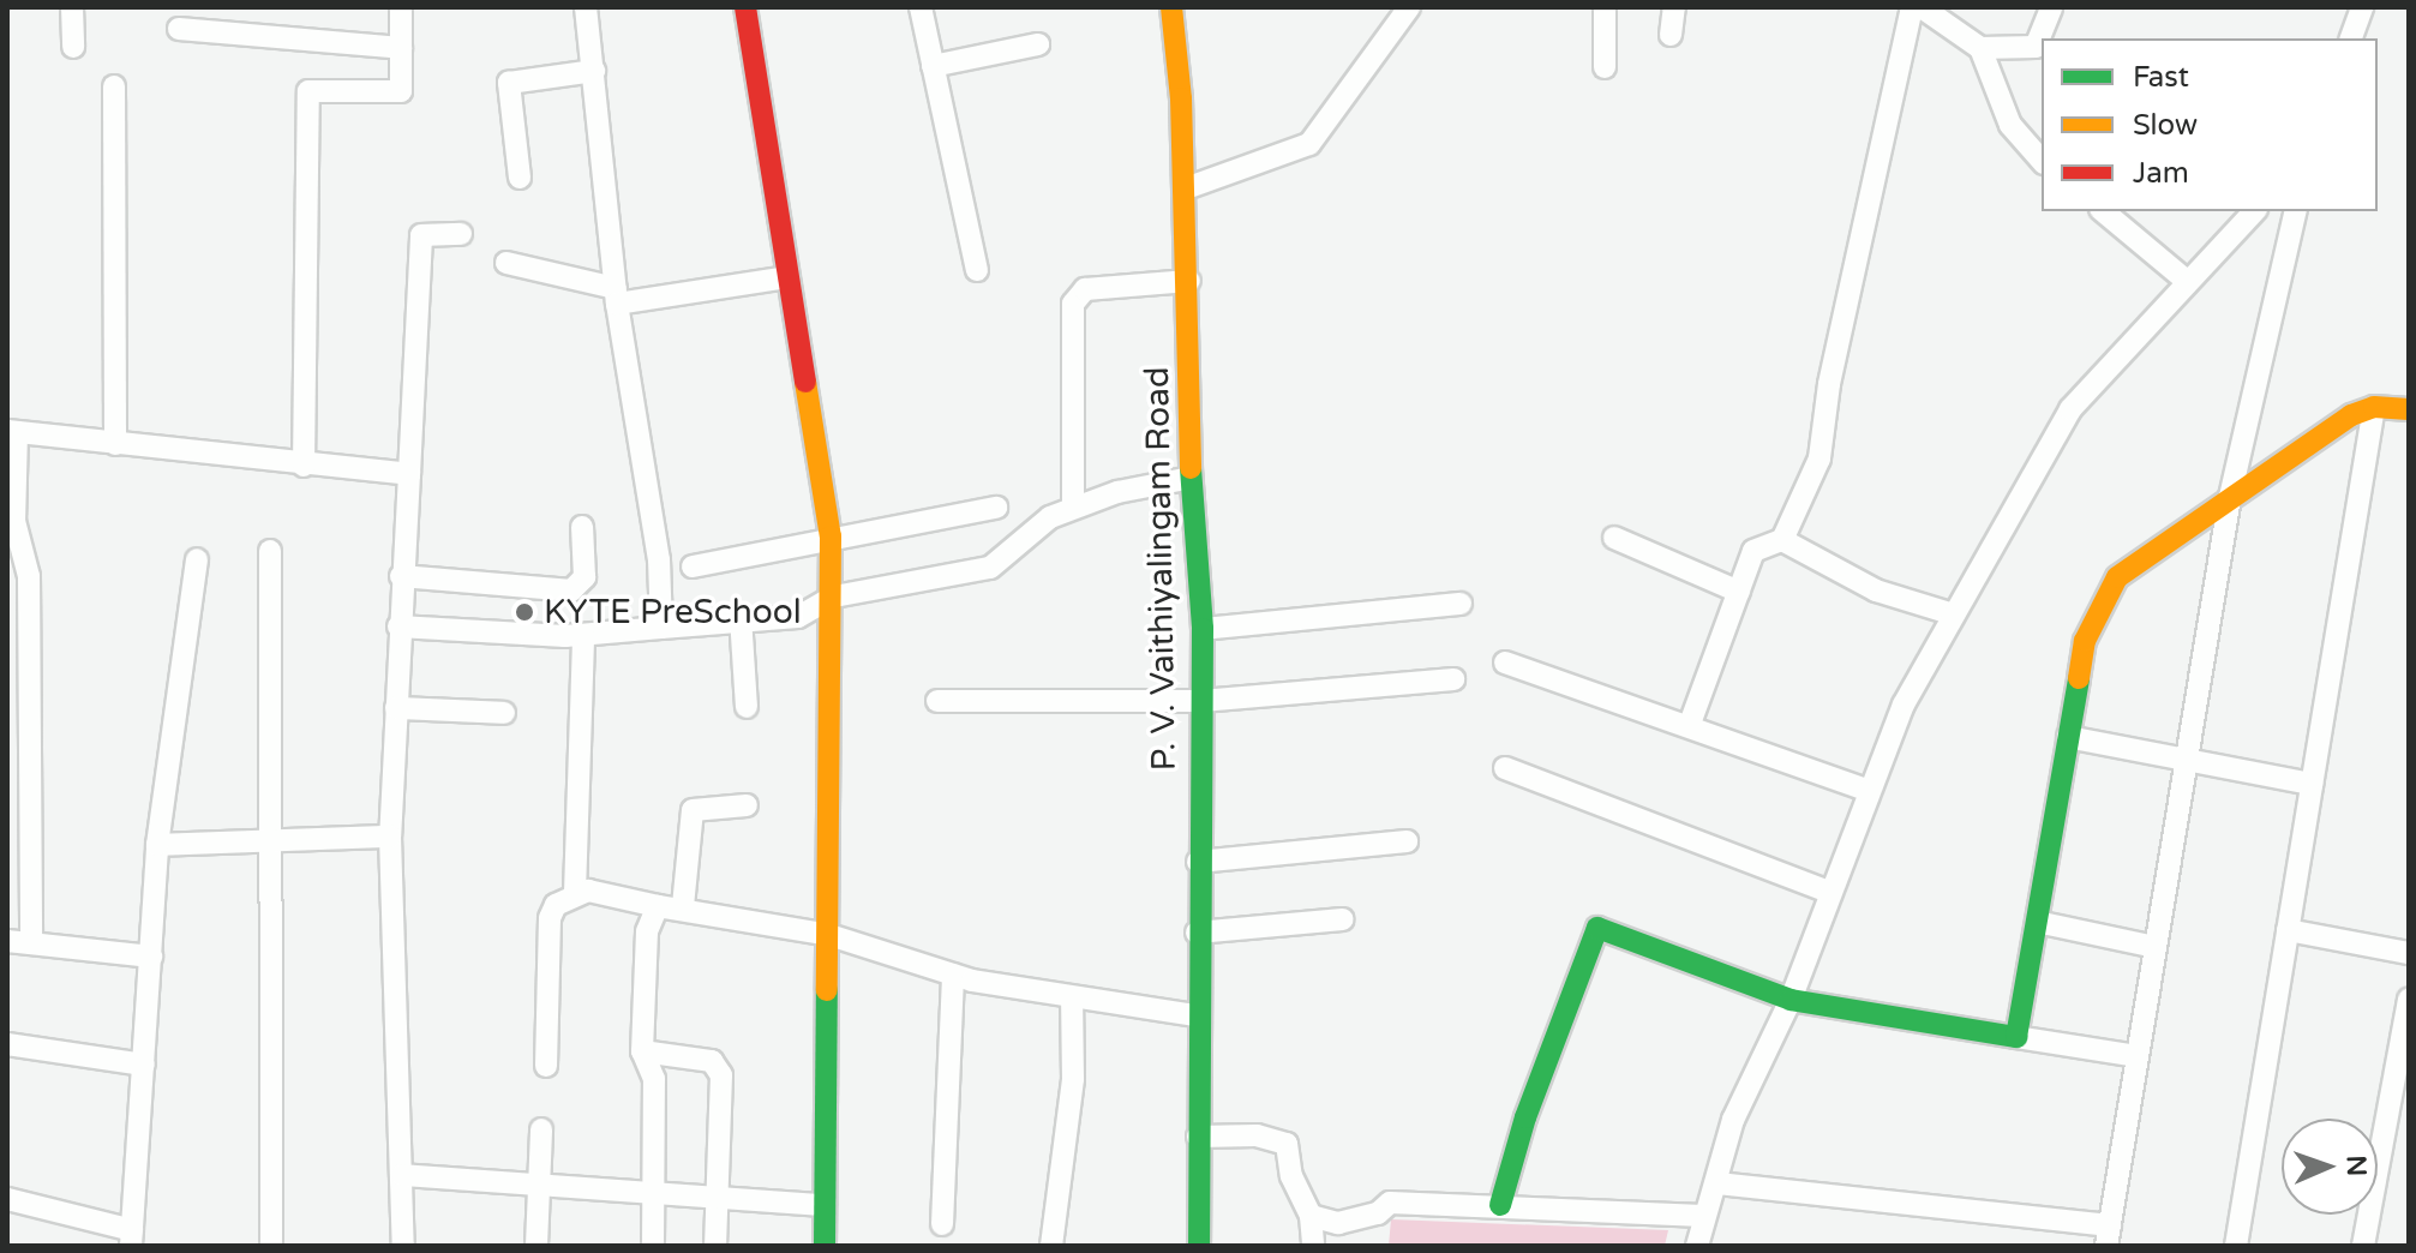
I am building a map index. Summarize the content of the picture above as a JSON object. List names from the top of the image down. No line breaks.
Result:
{"streets":{"street":["P. V. Vaithiyalingam Road"]},"places":["KYTE PreSchool"],"legend":["Fast","Slow","Jam"],"north":"right"}
